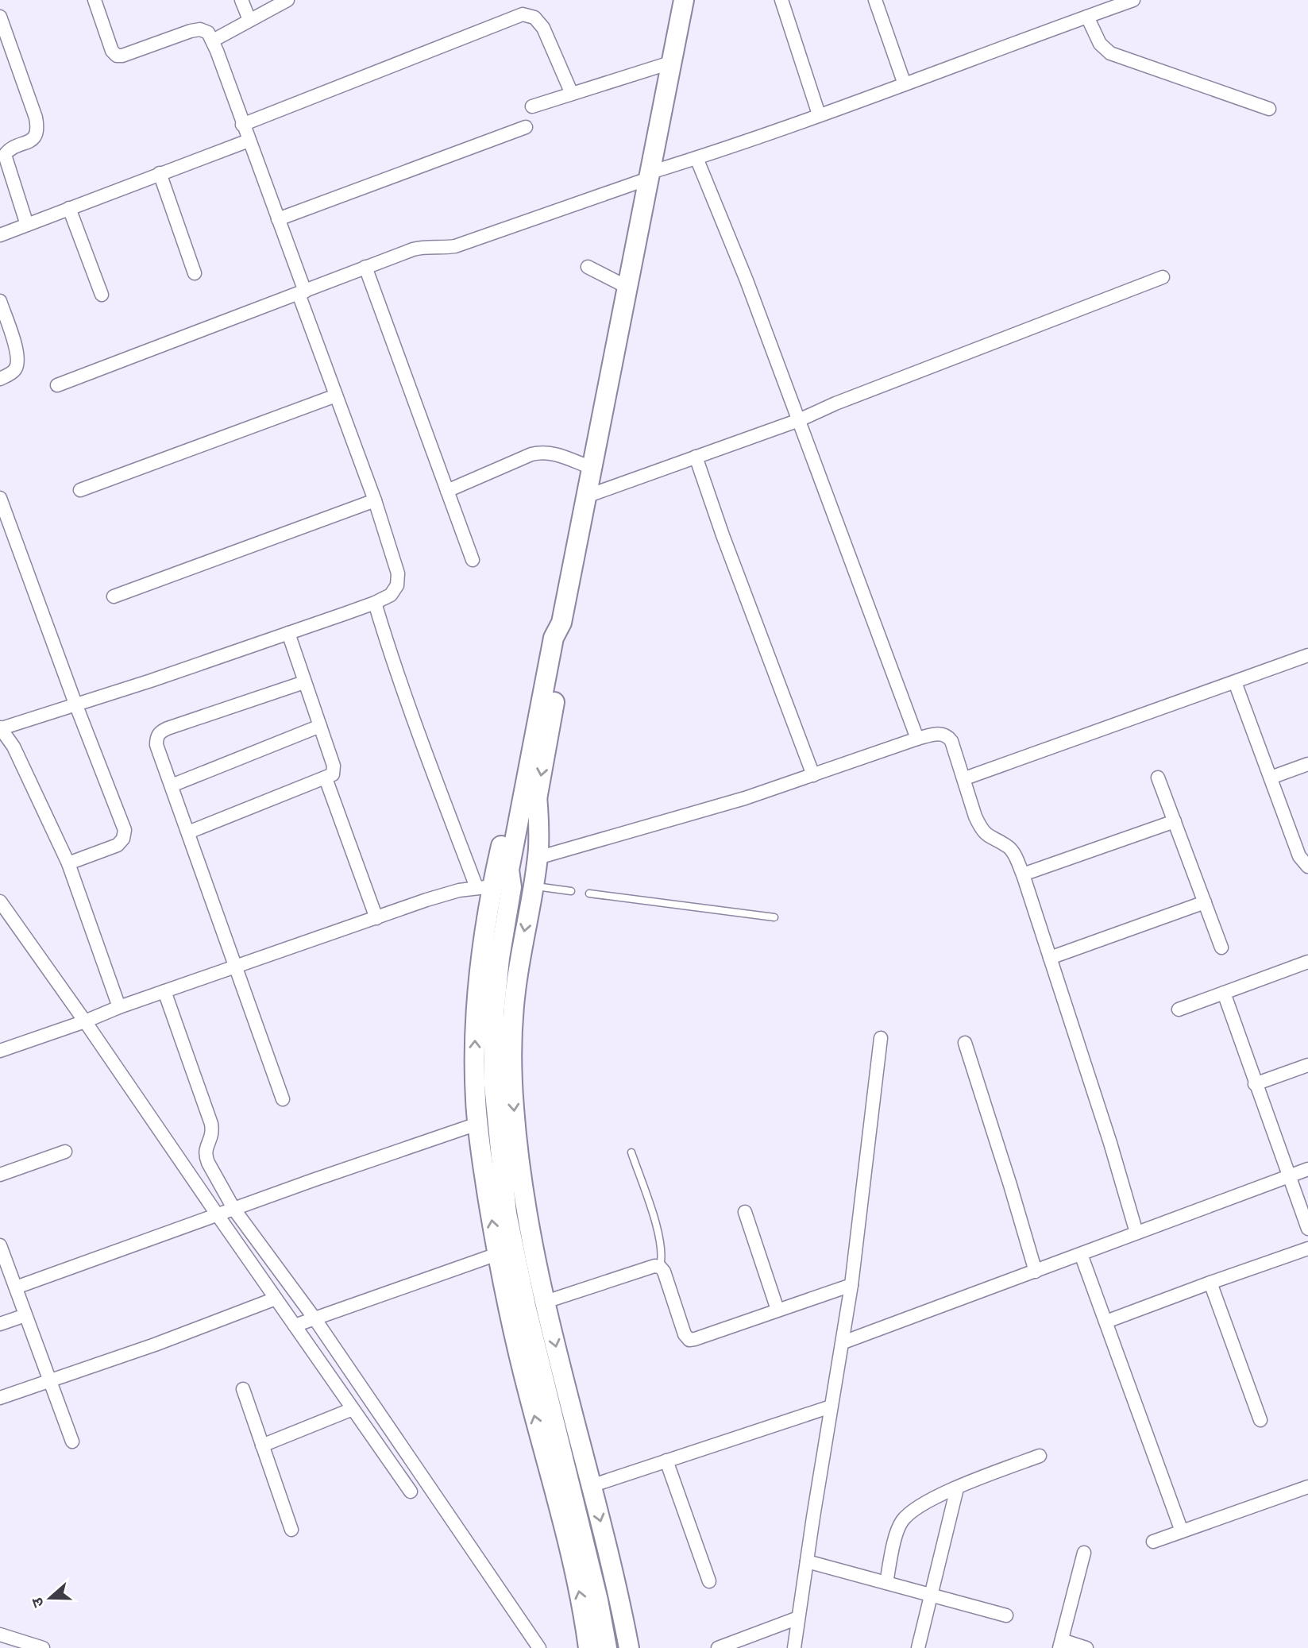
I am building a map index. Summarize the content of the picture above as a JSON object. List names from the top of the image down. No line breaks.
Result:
{"north":"left"}
